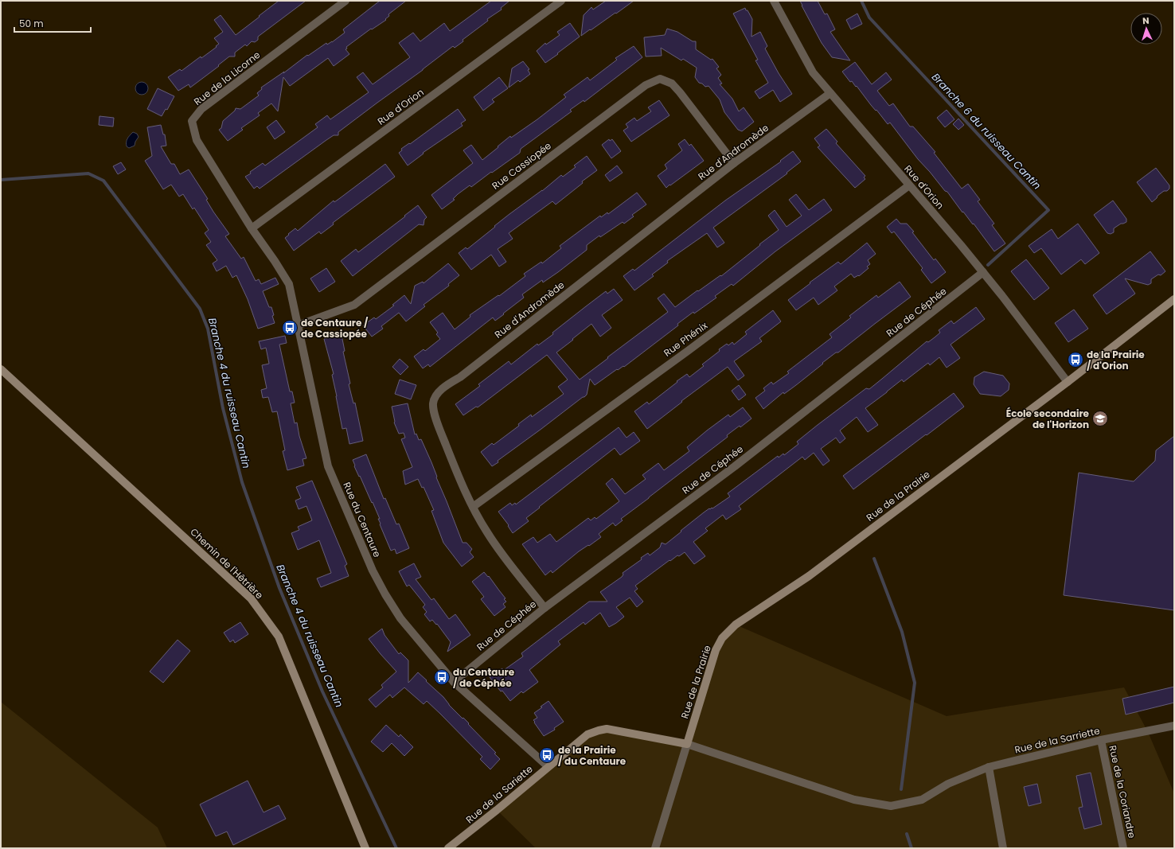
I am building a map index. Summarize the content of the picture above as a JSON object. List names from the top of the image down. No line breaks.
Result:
{"streets":{"street":["Rue de la Licorne","Rue d'Orion","Rue d'Andromède","Rue Cassiopée","Rue de Céphée","Rue Phénix","Rue de la Prairie","Rue du Centaure","Chemin de l'Hêtrière","Rue de la Sarriette","Rue de la Coriandre","Rue de la Sariette"]},"crossings":[["Rue de la Licorne","Rue d'Orion"],["Rue de la Licorne","Rue du Centaure"],["Rue d'Orion","Rue d'Andromède"],["Rue d'Orion","Rue de Céphée"],["Rue d'Orion","Rue Phénix"],["Rue d'Orion","Rue de la Prairie"],["Rue d'Orion","Rue du Centaure"],["Rue d'Andromède","Rue Cassiopée"],["Rue d'Andromède","Rue de Céphée"],["Rue d'Andromède","Rue Phénix"],["Rue Cassiopée","Rue du Centaure"],["Rue de Céphée","Rue du Centaure"],["Rue de la Prairie","Rue de la Sarriette"],["Rue de la Prairie","Rue de la Sariette"],["Rue du Centaure","Rue de la Sariette"],["Rue de la Sarriette","Rue de la Coriandre"],["Rue de la Sarriette","Rue de la Sariette"]],"water":["Branche 6 du ruisseau Cantin","Branche 4 du ruisseau Cantin"],"places":{"bus stop":["de Centaure / de Cassiopée","de la Prairie / d'Orion","du Centaure / de Céphée","de la Prairie / du Centaure"],"school or university":["École secondaire de l'Horizon"]},"scale_bar":"50 m","north":"top"}
